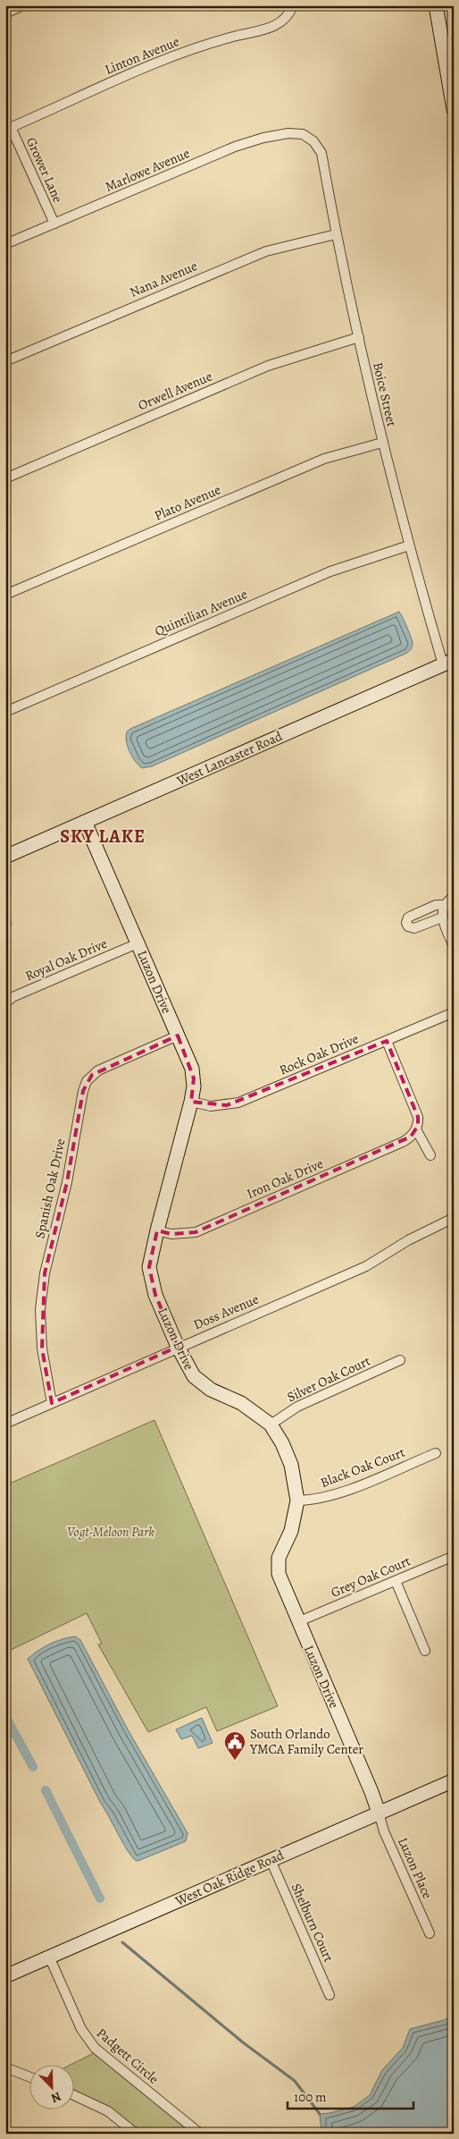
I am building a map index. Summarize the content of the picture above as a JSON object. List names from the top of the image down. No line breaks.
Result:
{"streets":{"street":["Linton Avenue","Grower Lane","Marlowe Avenue","Nana Avenue","Orwell Avenue","Boice Street","Plato Avenue","Quintilian Avenue","West Lancaster Road","Royal Oak Drive","Luzon Drive","Rock Oak Drive","Iron Oak Drive","Spanish Oak Drive","Doss Avenue","Silver Oak Court","Black Oak Court","Grey Oak Court","Luzon Place","West Oak Ridge Road","Shelburn Court","Padgett Circle"]},"crossings":[["Linton Avenue","Grower Lane"],["Grower Lane","Marlowe Avenue"],["Marlowe Avenue","Boice Street"],["Nana Avenue","Boice Street"],["Orwell Avenue","Boice Street"],["Boice Street","Plato Avenue"],["Boice Street","Quintilian Avenue"],["Boice Street","West Lancaster Road"],["West Lancaster Road","Luzon Drive"],["Royal Oak Drive","Luzon Drive"],["Luzon Drive","Rock Oak Drive"],["Luzon Drive","Iron Oak Drive"],["Luzon Drive","Spanish Oak Drive"],["Luzon Drive","Doss Avenue"],["Luzon Drive","Silver Oak Court"],["Luzon Drive","Black Oak Court"],["Luzon Drive","Grey Oak Court"],["Luzon Drive","Luzon Place"],["Luzon Drive","West Oak Ridge Road"],["Spanish Oak Drive","Doss Avenue"],["Luzon Place","West Oak Ridge Road"],["West Oak Ridge Road","Shelburn Court"],["West Oak Ridge Road","Padgett Circle"]],"districts":["SKY LAKE"],"parks":["Vogt-Meloon Park"],"places":{"public building":["South Orlando YMCA Family Center"]},"scale_bar":"100 m","north":"bottom right"}
